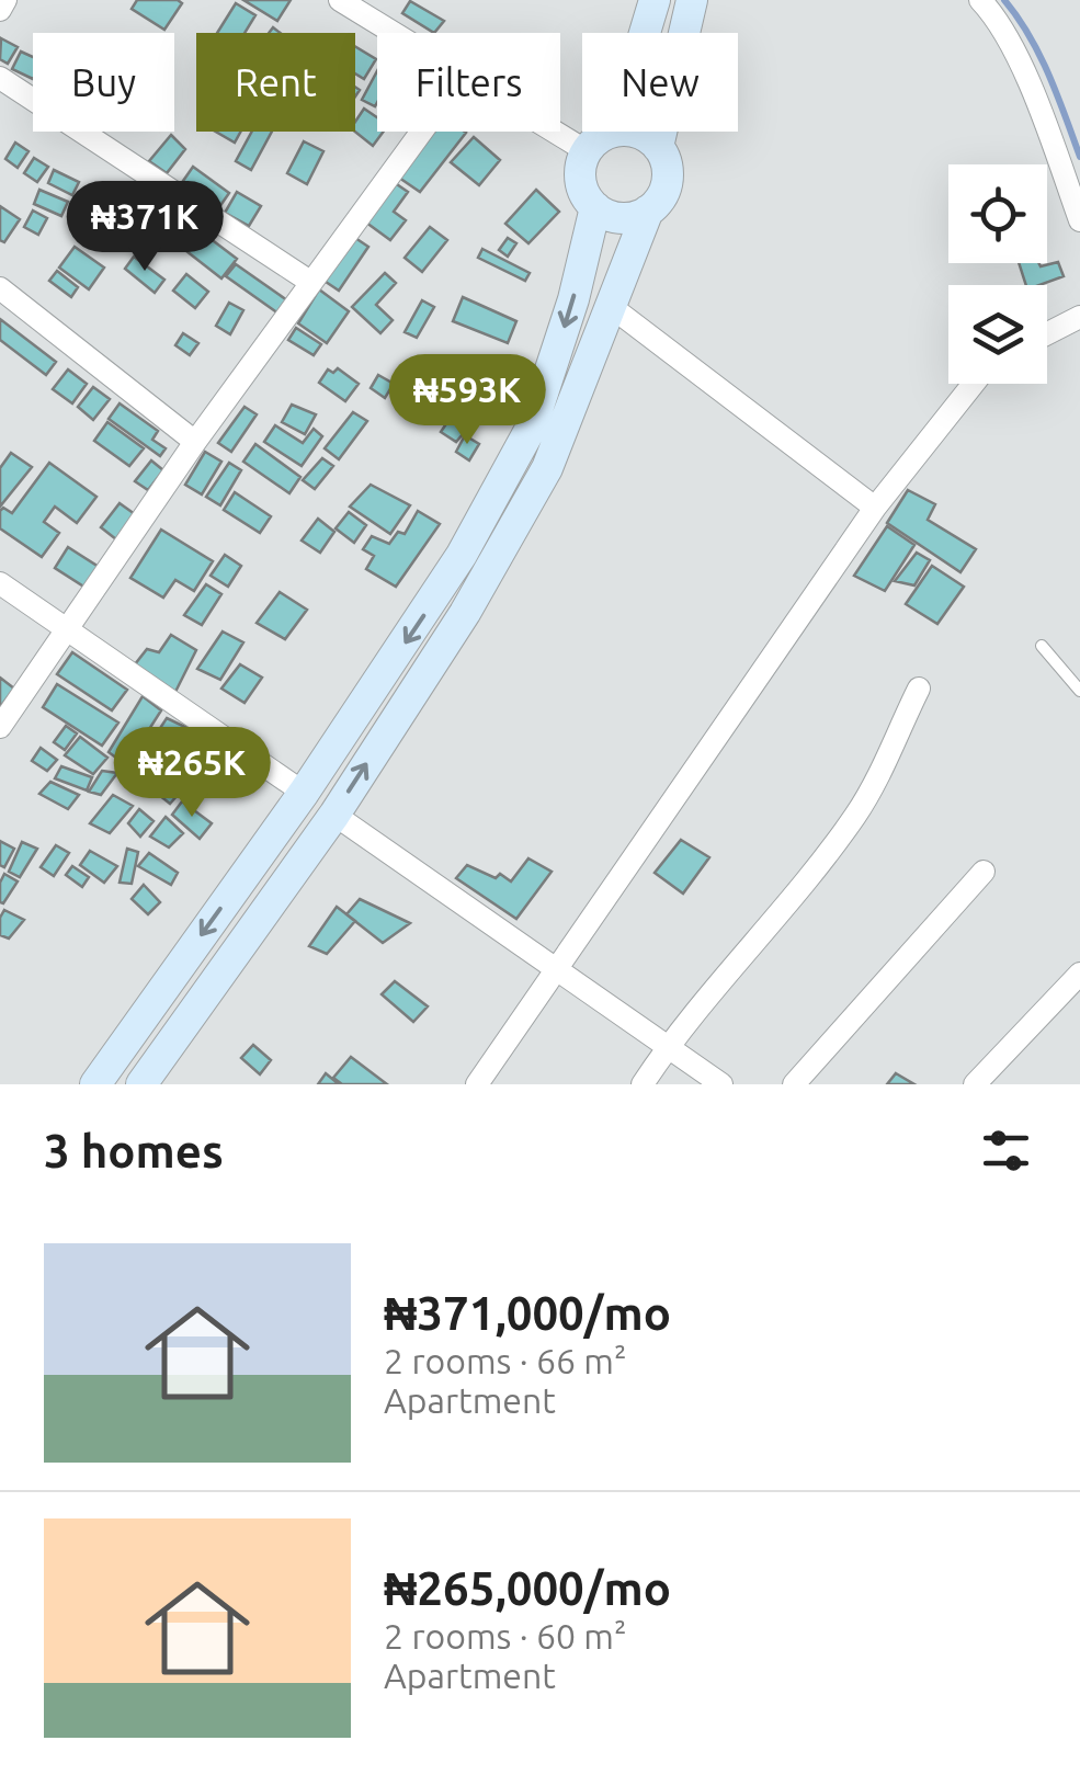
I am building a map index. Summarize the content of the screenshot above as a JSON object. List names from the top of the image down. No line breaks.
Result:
{"page":{"chip":["Buy","Rent","Filters","New"],"price":["₦371K","₦593K","₦265K"],"heading":"3 homes","list":[{"name":"₦371,000/mo","note":"2 rooms · 66 m² · Apartment"},{"name":"₦265,000/mo","note":"2 rooms · 60 m² · Apartment"}]}}
